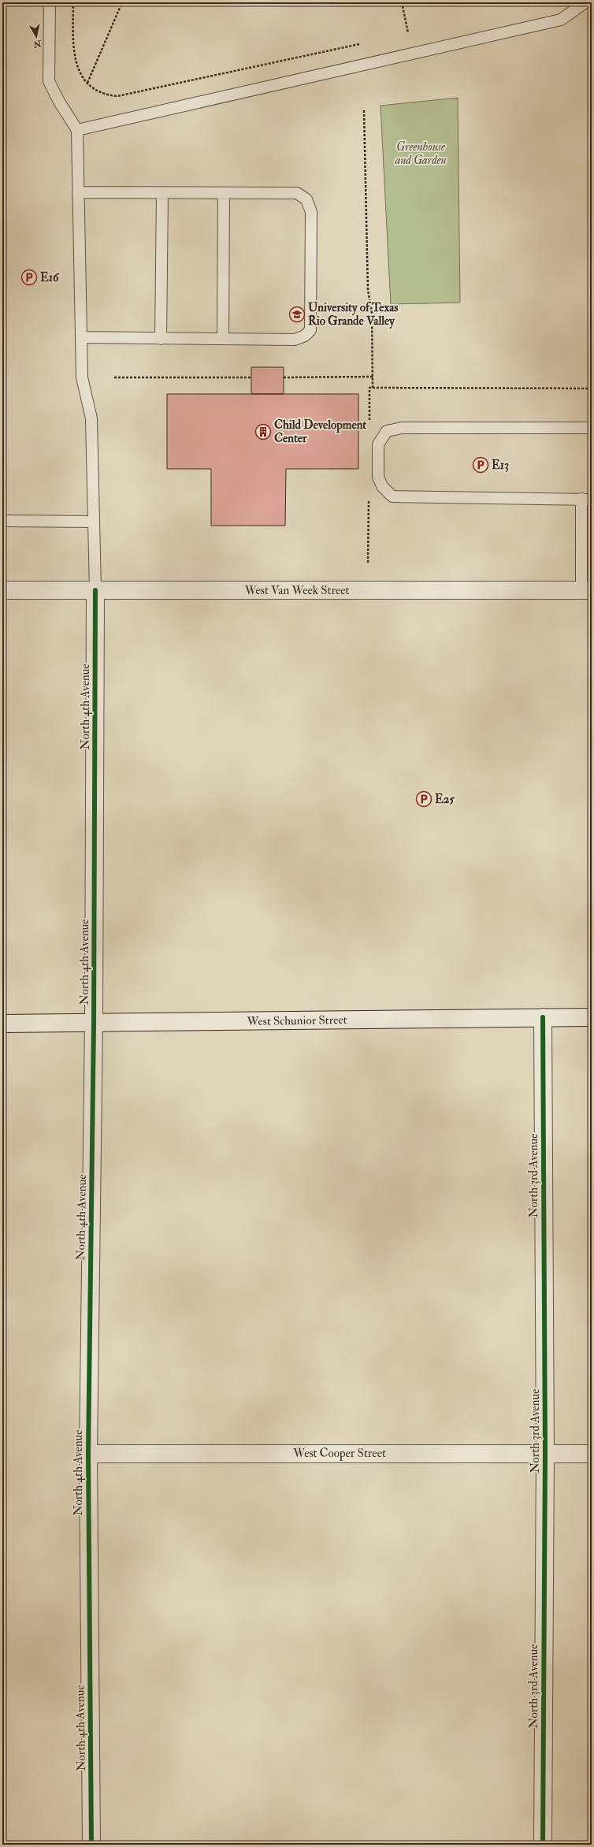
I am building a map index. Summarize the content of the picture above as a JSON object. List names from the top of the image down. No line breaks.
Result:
{"streets":{"street":["West Van Week Street","North 4th Avenue","West Schunior Street","North 3rd Avenue","West Cooper Street"]},"crossings":[["West Van Week Street","North 4th Avenue"],["North 4th Avenue","West Schunior Street"],["North 4th Avenue","West Cooper Street"],["West Schunior Street","North 3rd Avenue"],["North 3rd Avenue","West Cooper Street"]],"parks":["Greenhouse and Garden"],"places":{"parking":["E16","E13","E25"],"school or university":["University of Texas Rio Grande Valley"],"building":["Child Development Center"]},"north":"bottom"}
